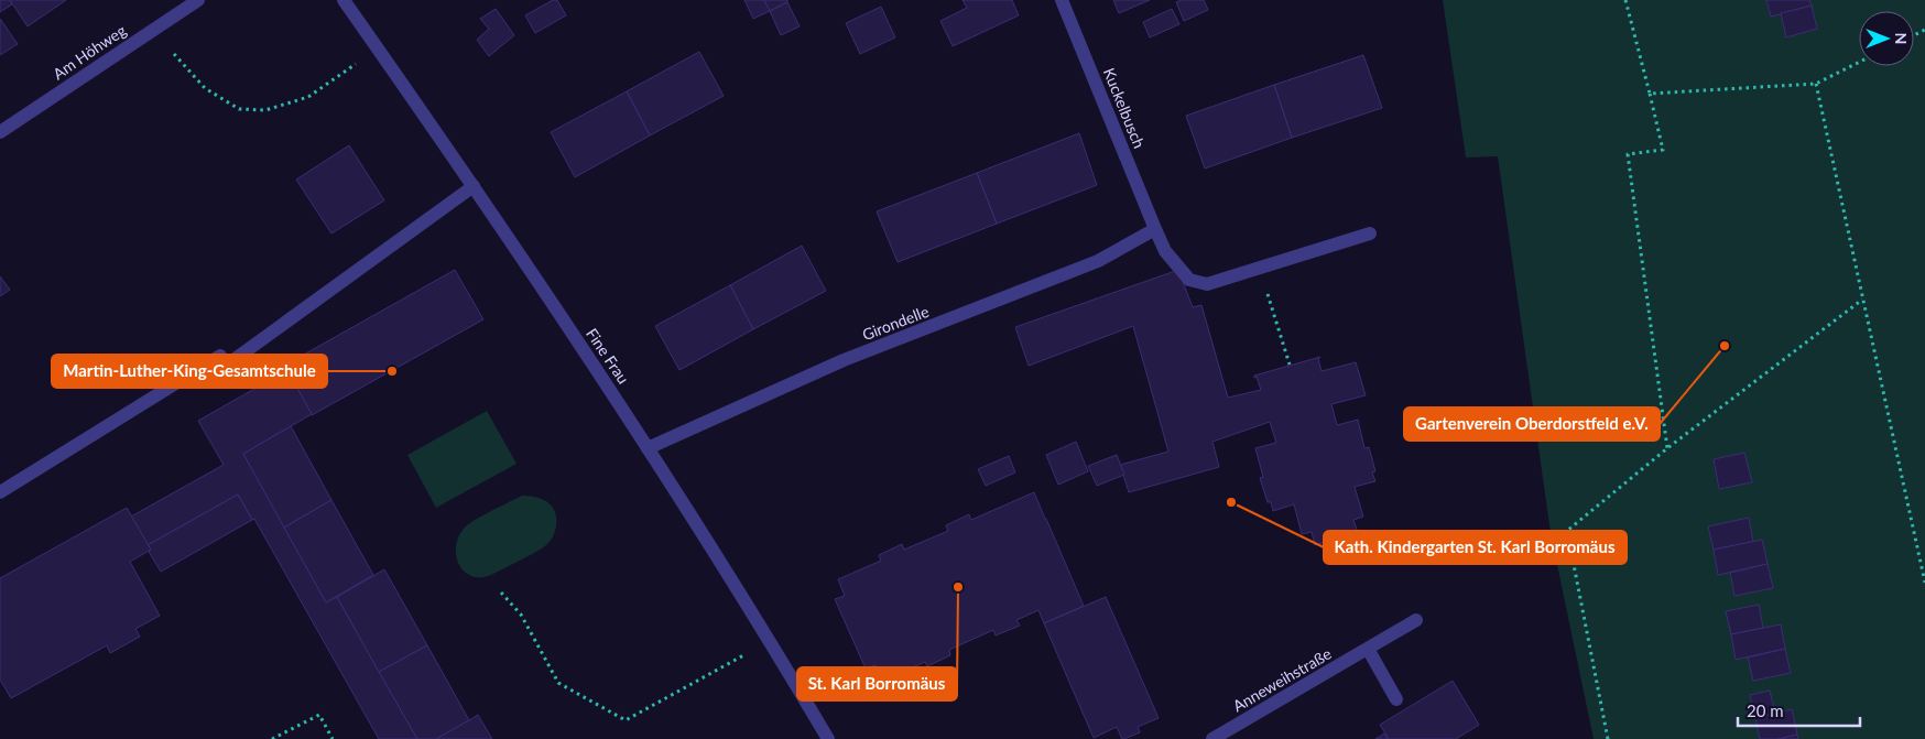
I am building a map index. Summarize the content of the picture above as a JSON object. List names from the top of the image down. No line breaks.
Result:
{"streets":{"street":["Am Höhweg","Kuckelbusch","Girondelle","Fine Frau","Anneweihstraße"]},"crossings":[["Kuckelbusch","Girondelle"],["Girondelle","Fine Frau"]],"places":["Gartenverein Oberdorstfeld e.V.","Martin-Luther-King-Gesamtschule","Kath. Kindergarten St. Karl Borromäus","St. Karl Borromäus"],"scale_bar":"20 m","north":"right"}
